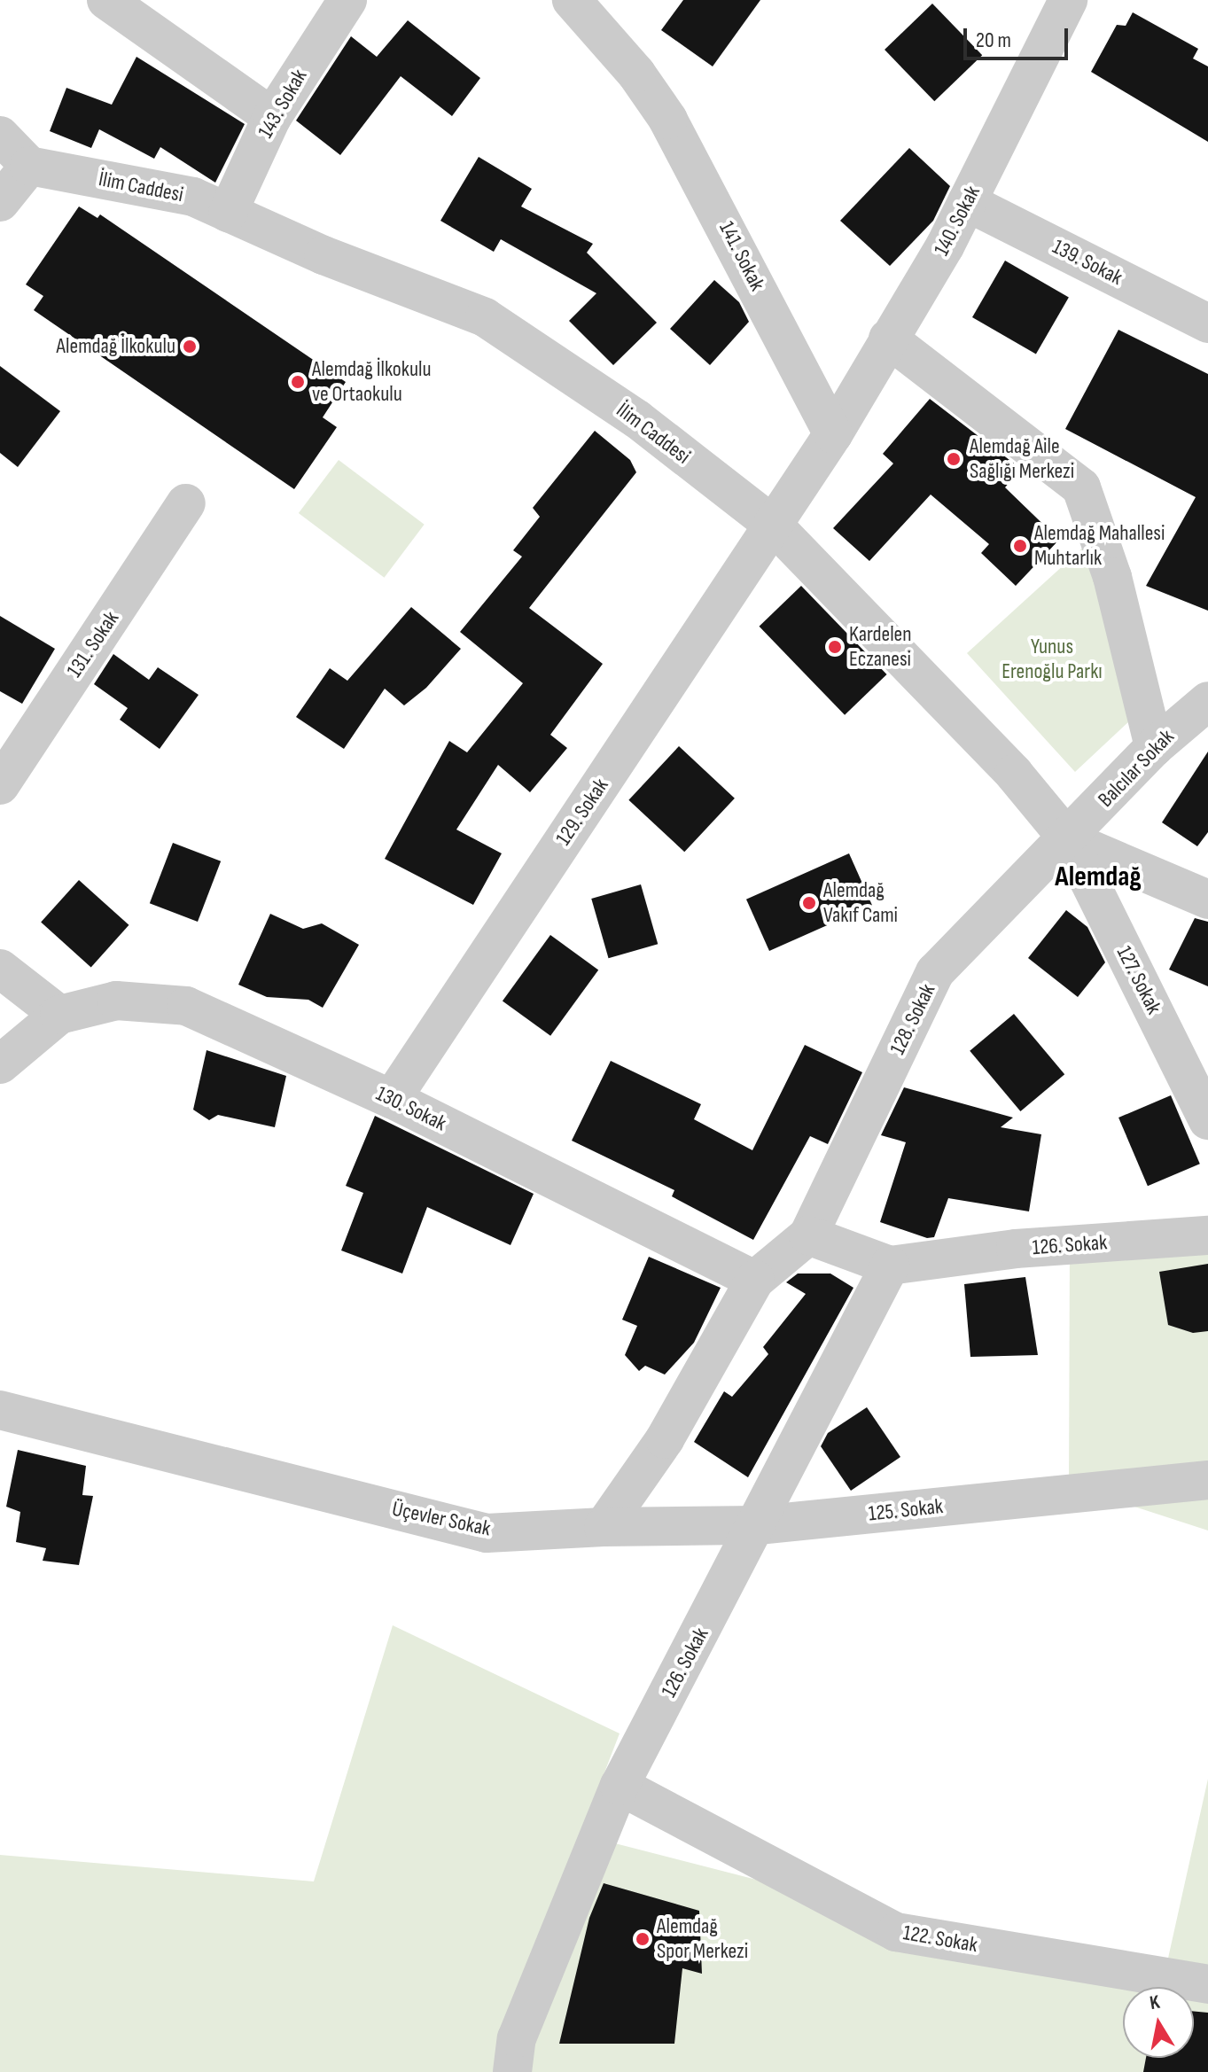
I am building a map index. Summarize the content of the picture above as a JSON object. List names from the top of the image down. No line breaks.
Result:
{"streets":{"street":["143. Sokak","İlim Caddesi","140. Sokak","141. Sokak","139. Sokak","131. Sokak","Balcılar Sokak","129. Sokak","127. Sokak","128. Sokak","130. Sokak","126. Sokak","125. Sokak","Üçevler Sokak","122. Sokak"]},"crossings":[["143. Sokak","İlim Caddesi"],["İlim Caddesi","Balcılar Sokak"],["İlim Caddesi","129. Sokak"],["İlim Caddesi","127. Sokak"],["İlim Caddesi","128. Sokak"],["140. Sokak","141. Sokak"],["140. Sokak","139. Sokak"],["Balcılar Sokak","127. Sokak"],["Balcılar Sokak","128. Sokak"],["129. Sokak","130. Sokak"],["127. Sokak","128. Sokak"],["128. Sokak","126. Sokak"],["126. Sokak","125. Sokak"],["126. Sokak","122. Sokak"],["125. Sokak","Üçevler Sokak"]],"districts":["Alemdağ"],"parks":["Yunus Erenoğlu Parkı"],"places":["Alemdağ İlkokulu","Alemdağ İlkokulu ve Ortaokulu","Alemdağ Aile Sağlığı Merkezi","Alemdağ Mahallesi Muhtarlık","Kardelen Eczanesi","Alemdağ Vakıf Cami","Alemdağ Spor Merkezi"],"scale_bar":"20 m","north":"top"}
